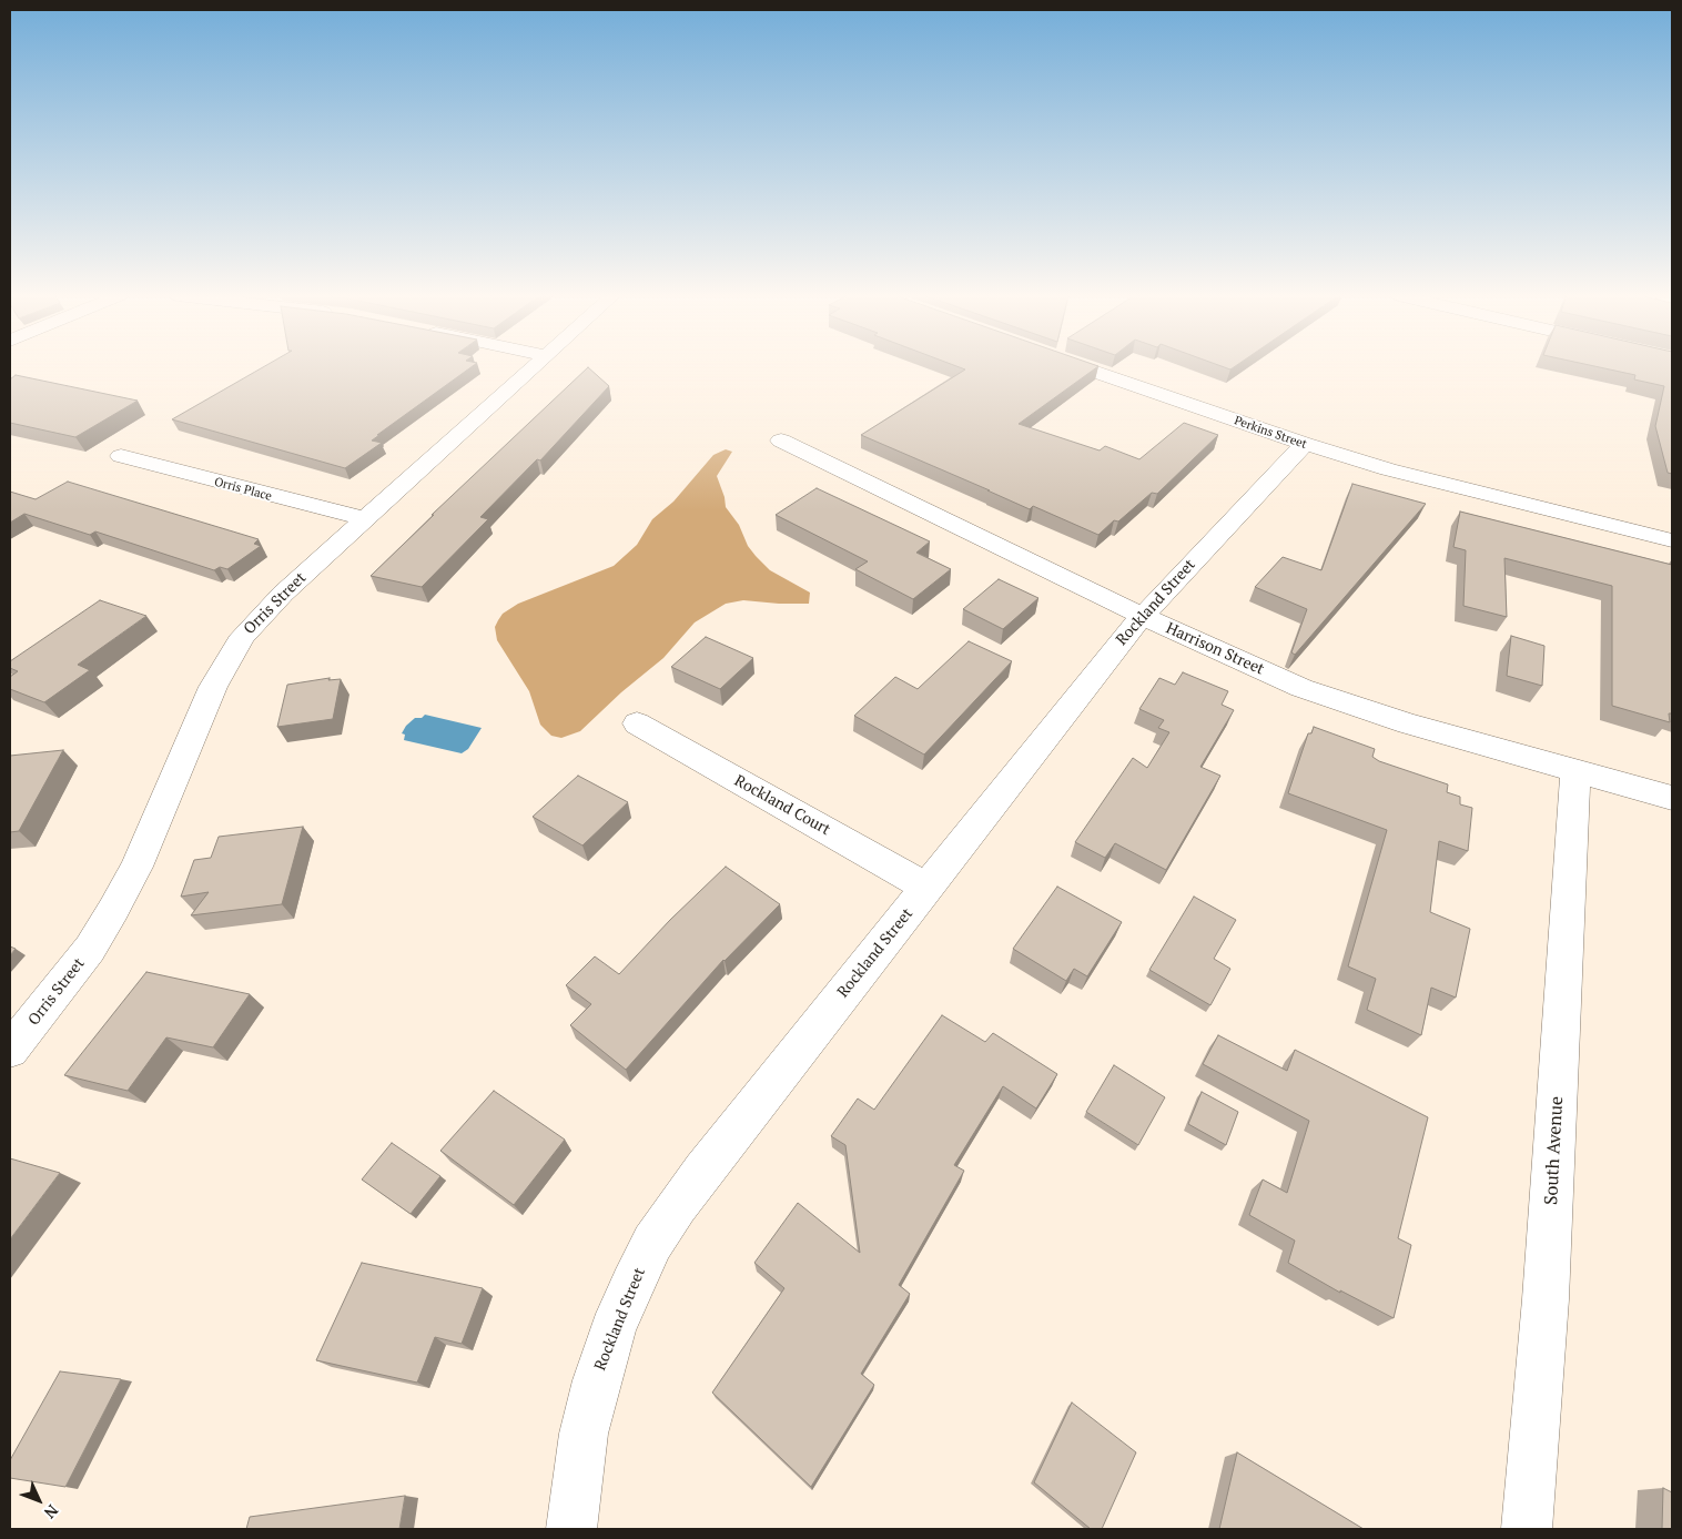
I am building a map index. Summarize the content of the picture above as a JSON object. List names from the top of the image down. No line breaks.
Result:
{"streets":{"street":["Perkins Street","Orris Place","Rockland Street","Orris Street","Harrison Street","Rockland Court","South Avenue"]},"crossings":[["Perkins Street","Rockland Street"],["Orris Place","Orris Street"],["Rockland Street","Harrison Street"],["Rockland Street","Rockland Court"],["Harrison Street","South Avenue"]],"north":"bottom right"}
